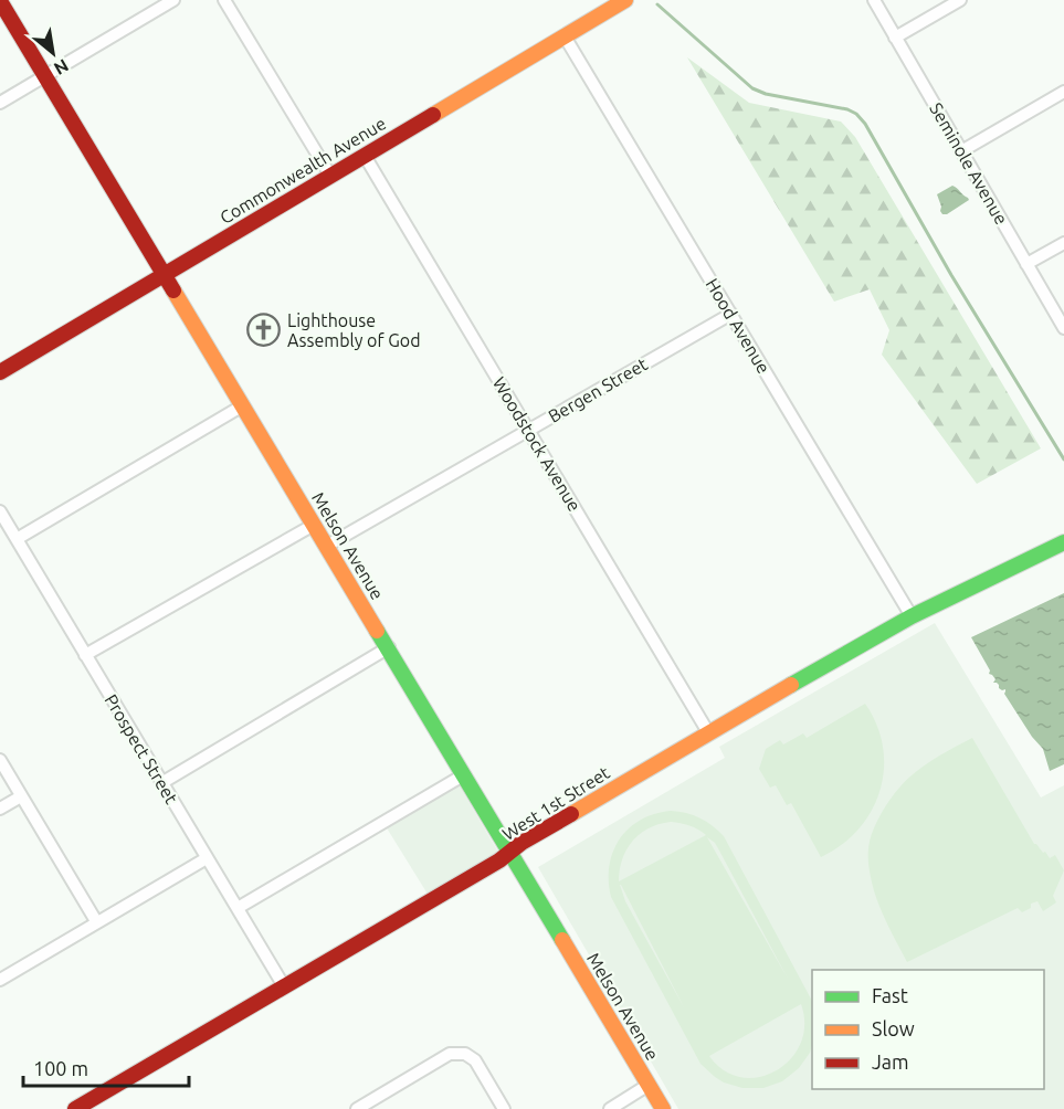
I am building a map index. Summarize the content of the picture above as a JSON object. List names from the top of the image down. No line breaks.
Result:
{"streets":{"street":["Seminole Avenue","Commonwealth Avenue","Hood Avenue","Bergen Street","Woodstock Avenue","Melson Avenue","Prospect Street","West 1st Street"]},"crossings":[["Commonwealth Avenue","Hood Avenue"],["Commonwealth Avenue","Woodstock Avenue"],["Commonwealth Avenue","Melson Avenue"],["Hood Avenue","Bergen Street"],["Hood Avenue","West 1st Street"],["Bergen Street","Woodstock Avenue"],["Bergen Street","Melson Avenue"],["Woodstock Avenue","West 1st Street"],["Melson Avenue","West 1st Street"],["Prospect Street","West 1st Street"]],"places":{"church":["Lighthouse Assembly of God"]},"legend":["Fast","Slow","Jam"],"scale_bar":"100 m","north":"bottom right"}
